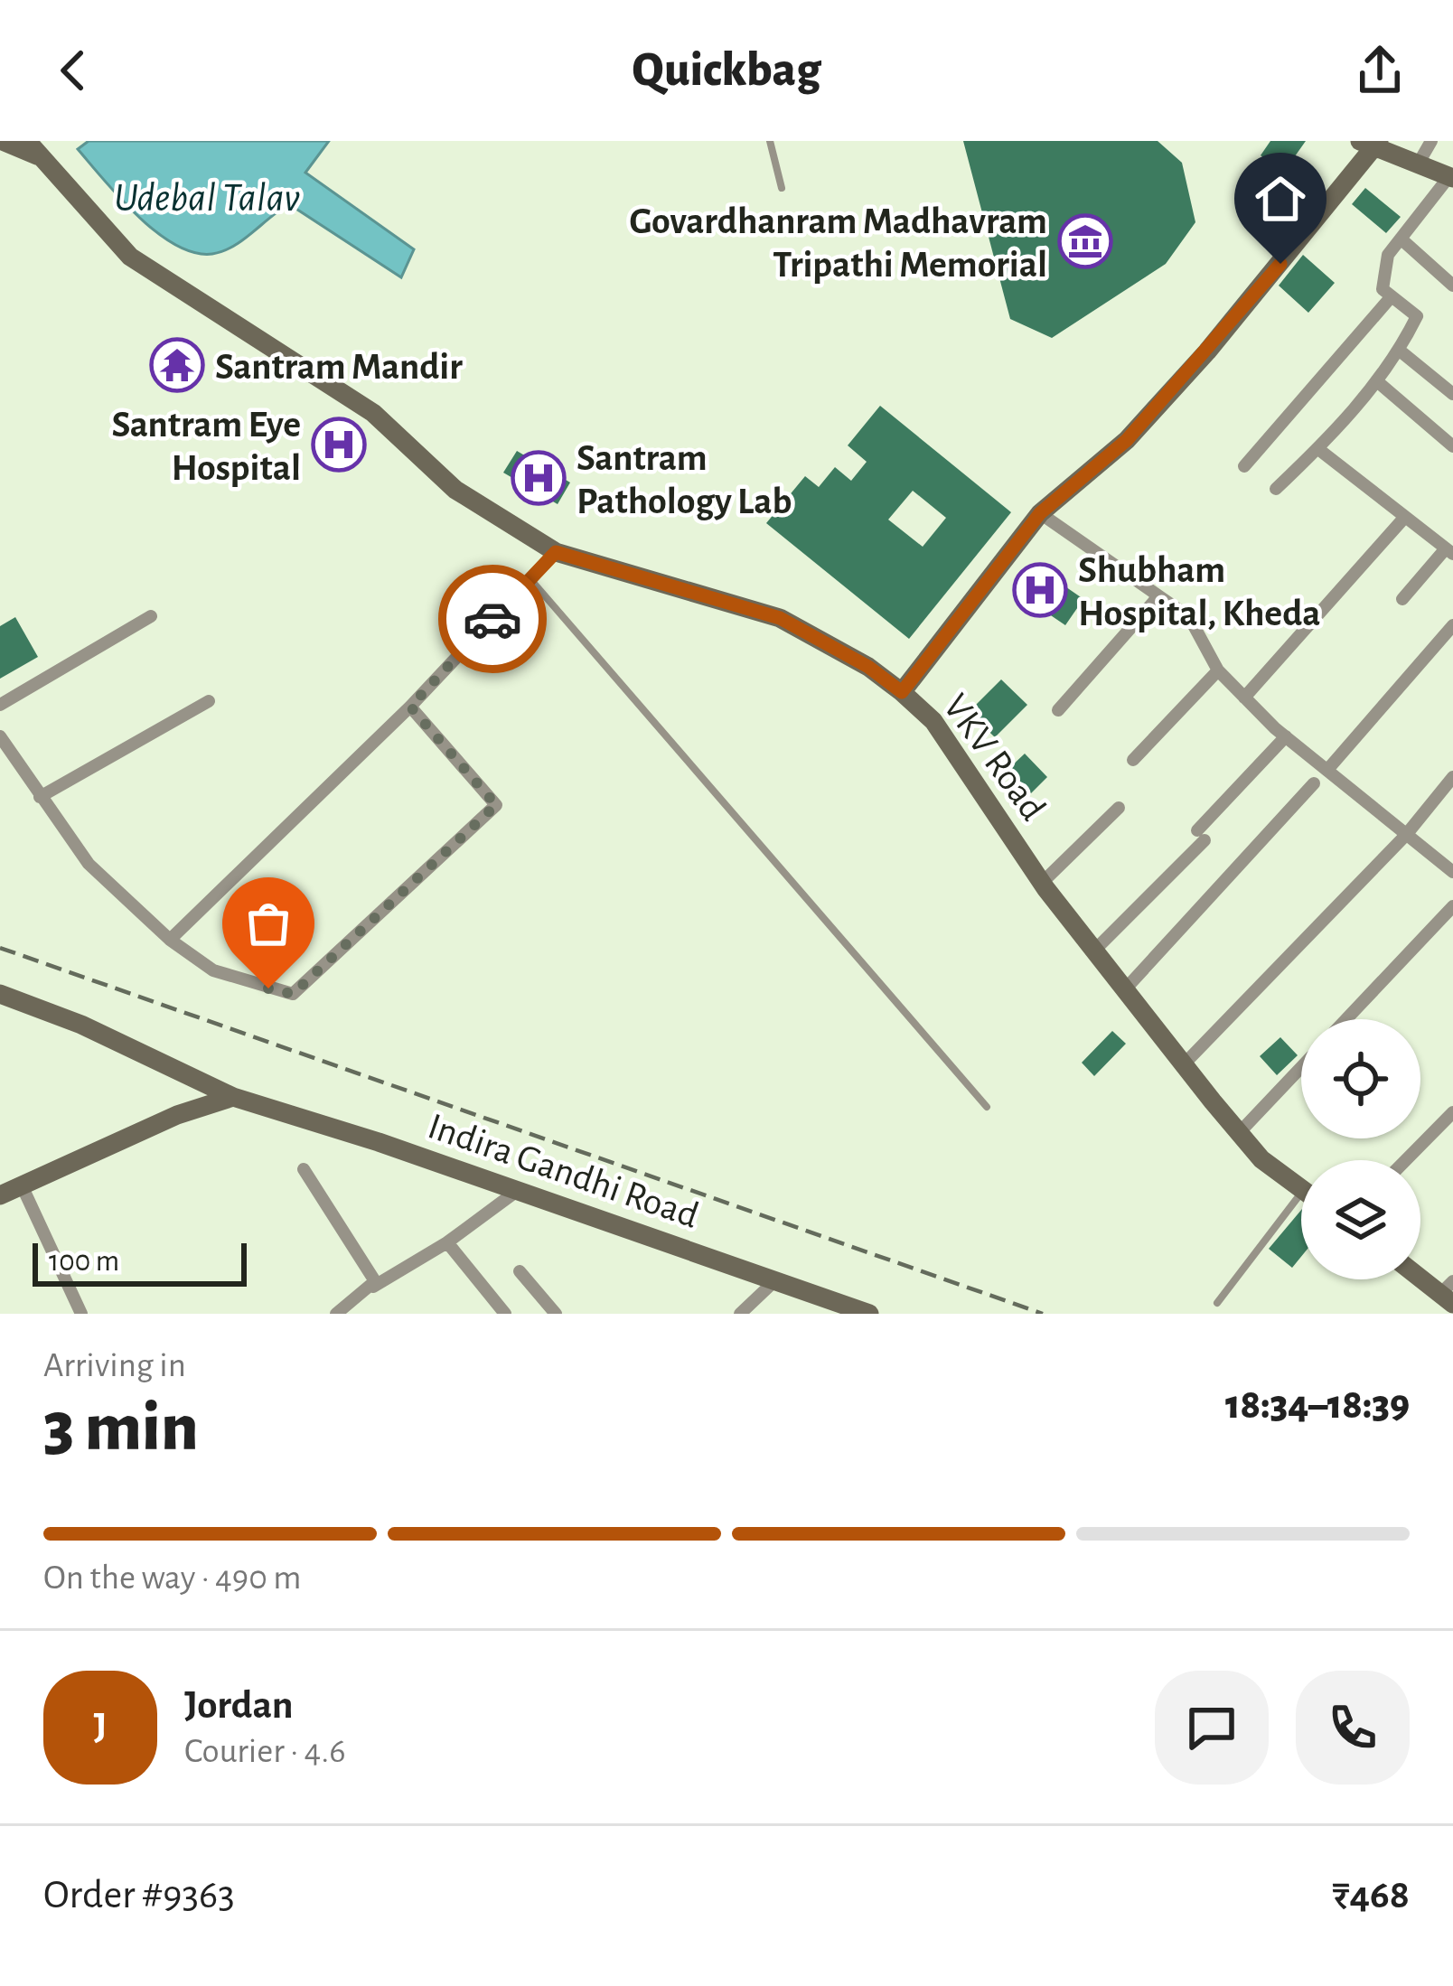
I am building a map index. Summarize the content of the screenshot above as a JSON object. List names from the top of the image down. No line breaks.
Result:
{"streets":{"street":["VKV Road","Indira Gandhi Road"]},"water":["Udebal Talav"],"places":{"museum":["Govardhanram Madhavram Tripathi Memorial"],"temple":["Santram Mandir"],"hospital":["Santram Eye Hospital","Santram Pathology Lab","Shubham Hospital, Kheda"]},"scale_bar":"100 m","page":{"header":"Quickbag","scale":"100 m","heading":["3 min","Arriving in","18:34–18:39"],"panel":["Jordan","Courier · 4.6","Order #9363","₹468"],"bar":"On the way · 490 m","round":"J"}}
